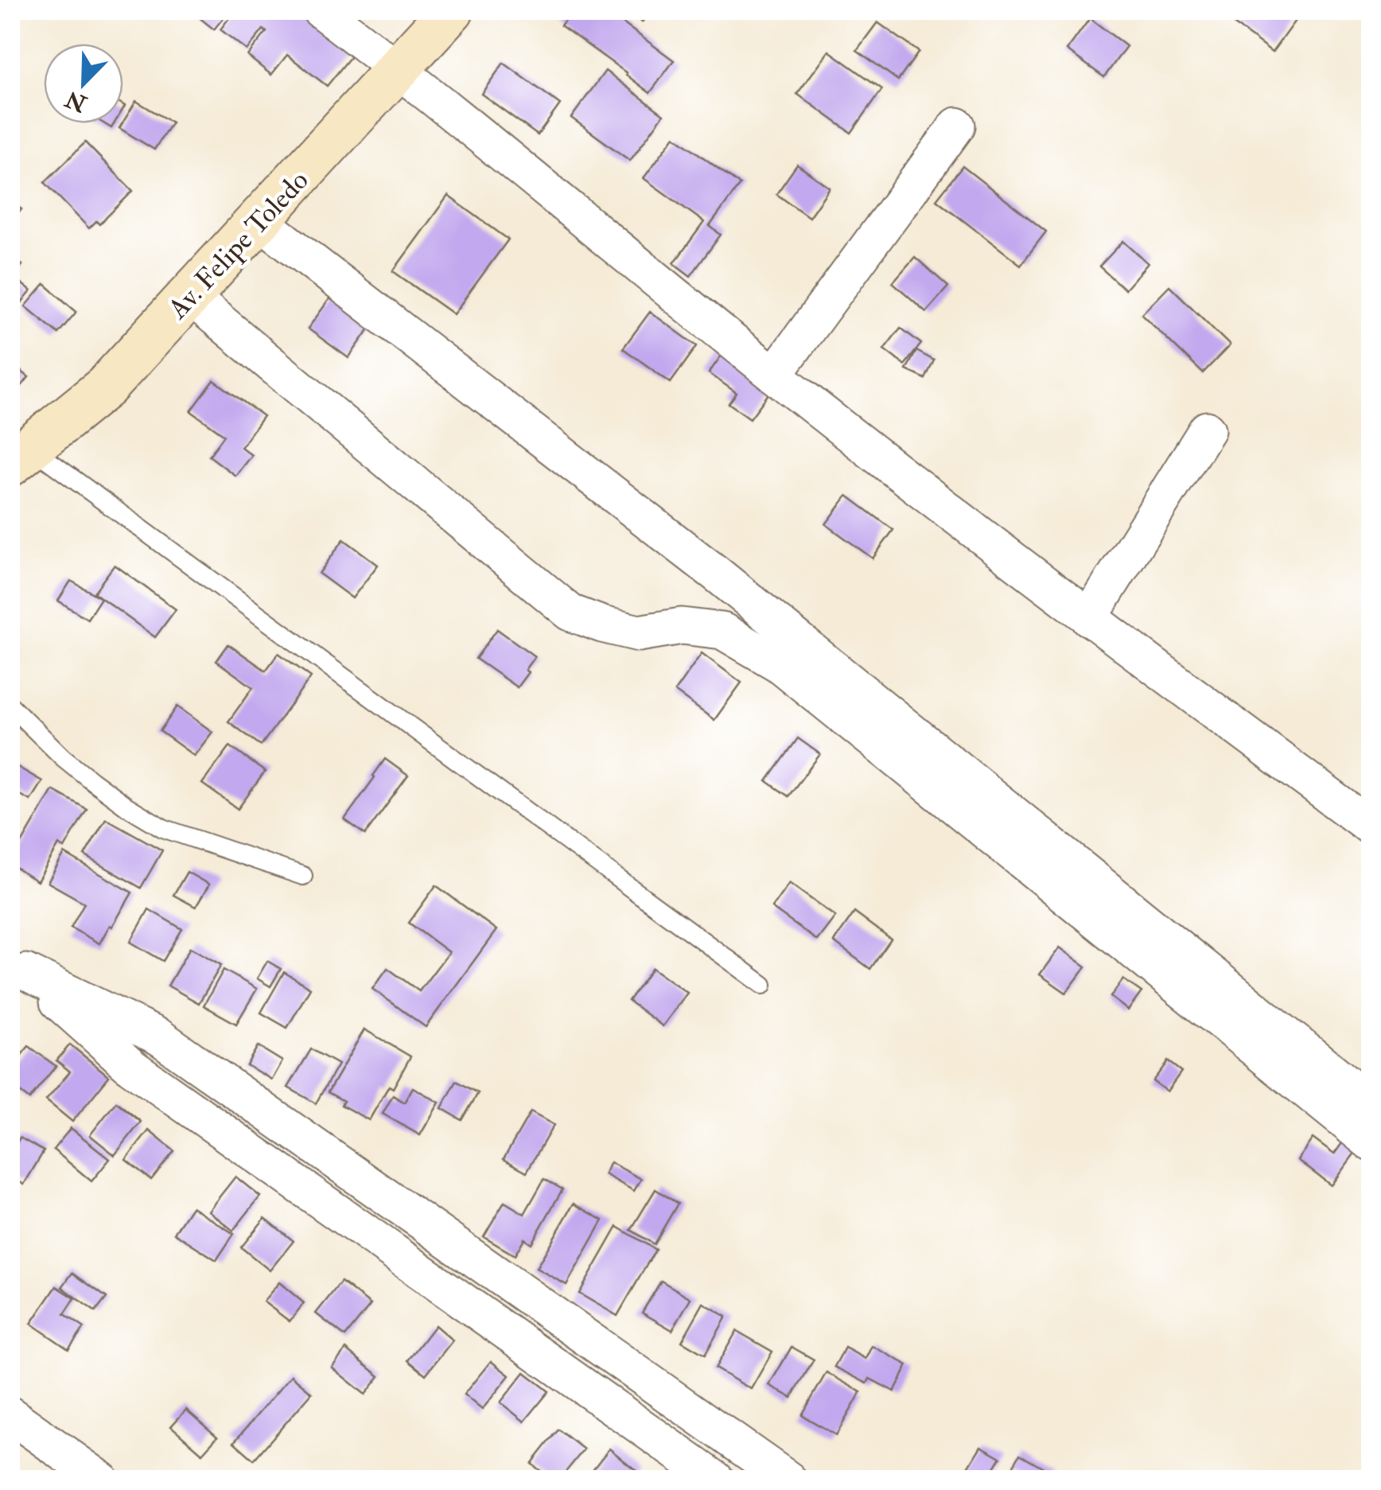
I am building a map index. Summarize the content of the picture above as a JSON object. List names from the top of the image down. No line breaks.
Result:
{"streets":{"main road":["Av. Felipe Toledo"]},"north":"bottom left"}
